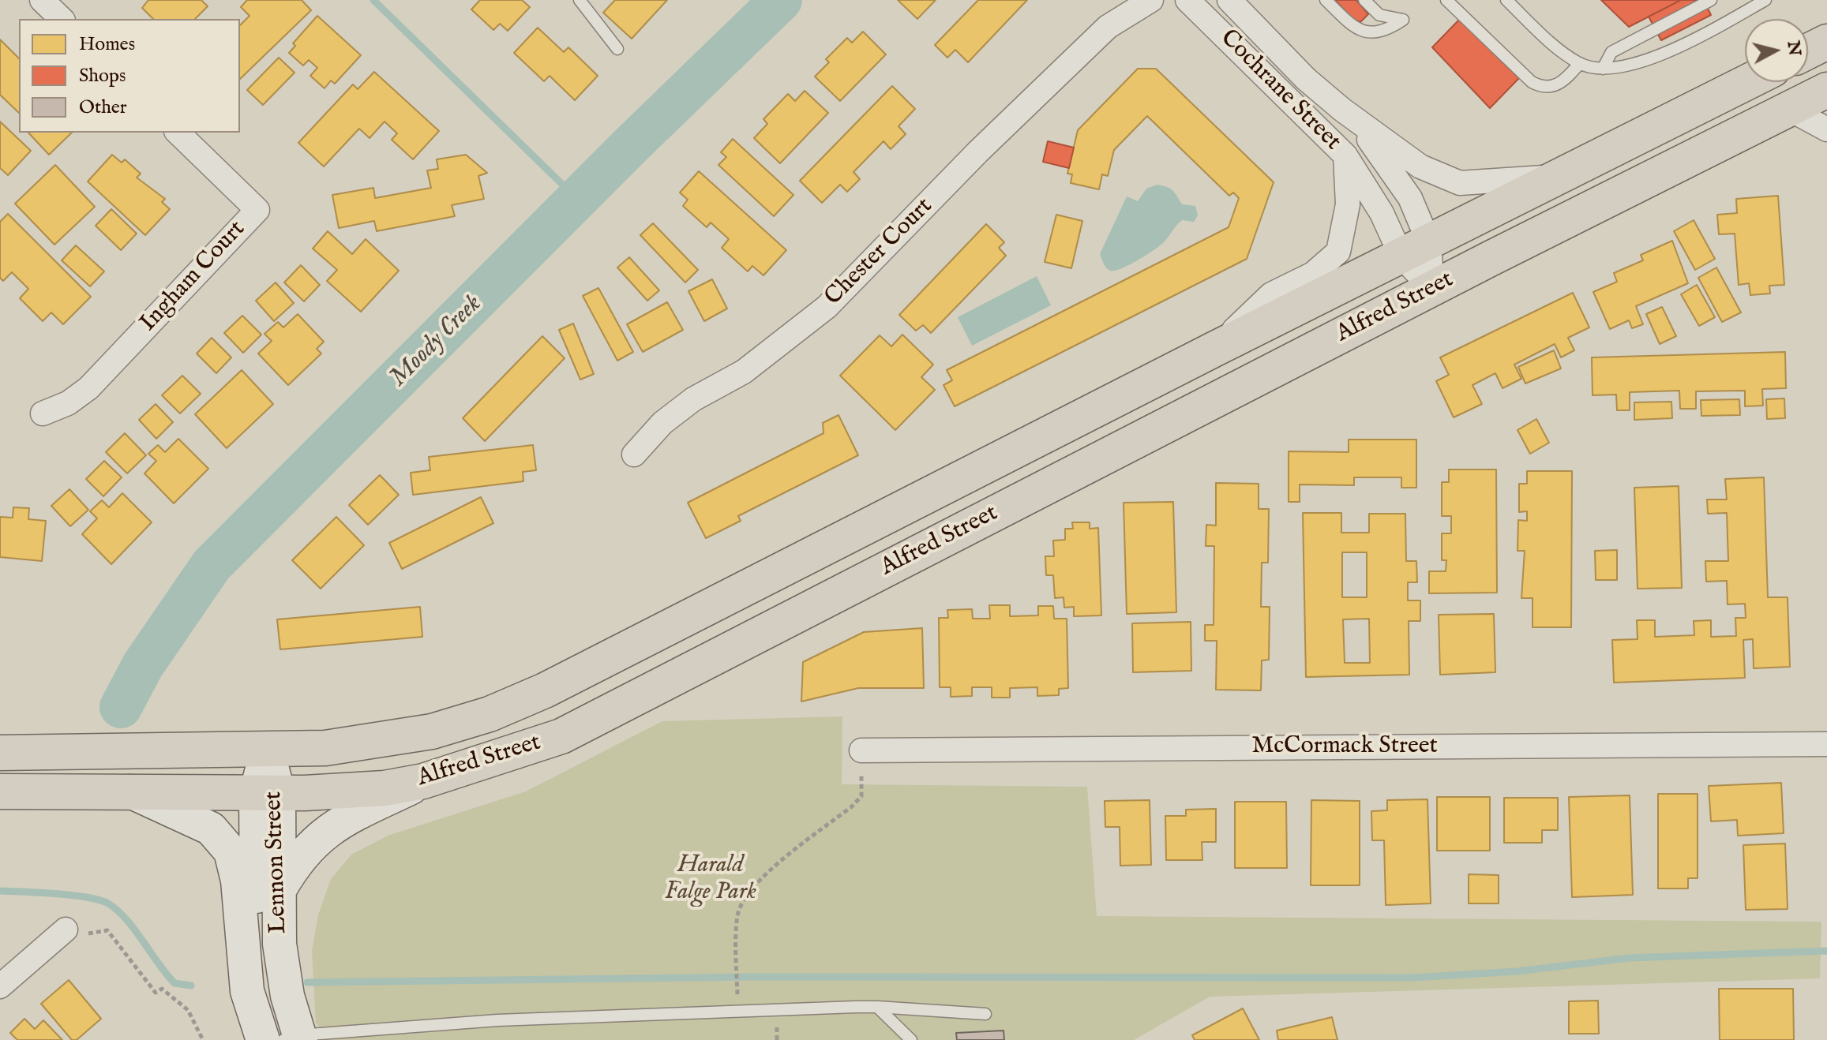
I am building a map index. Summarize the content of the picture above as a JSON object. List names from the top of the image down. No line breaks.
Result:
{"streets":{"main road":["Alfred Street"],"street":["Cochrane Street","Chester Court","Ingham Court","McCormack Street","Lennon Street"]},"crossings":[["Cochrane Street","Alfred Street"],["Alfred Street","Lennon Street"]],"water":["Moody Creek"],"parks":["Harald Falge Park"],"legend":["Homes","Shops","Other"],"north":"right"}
